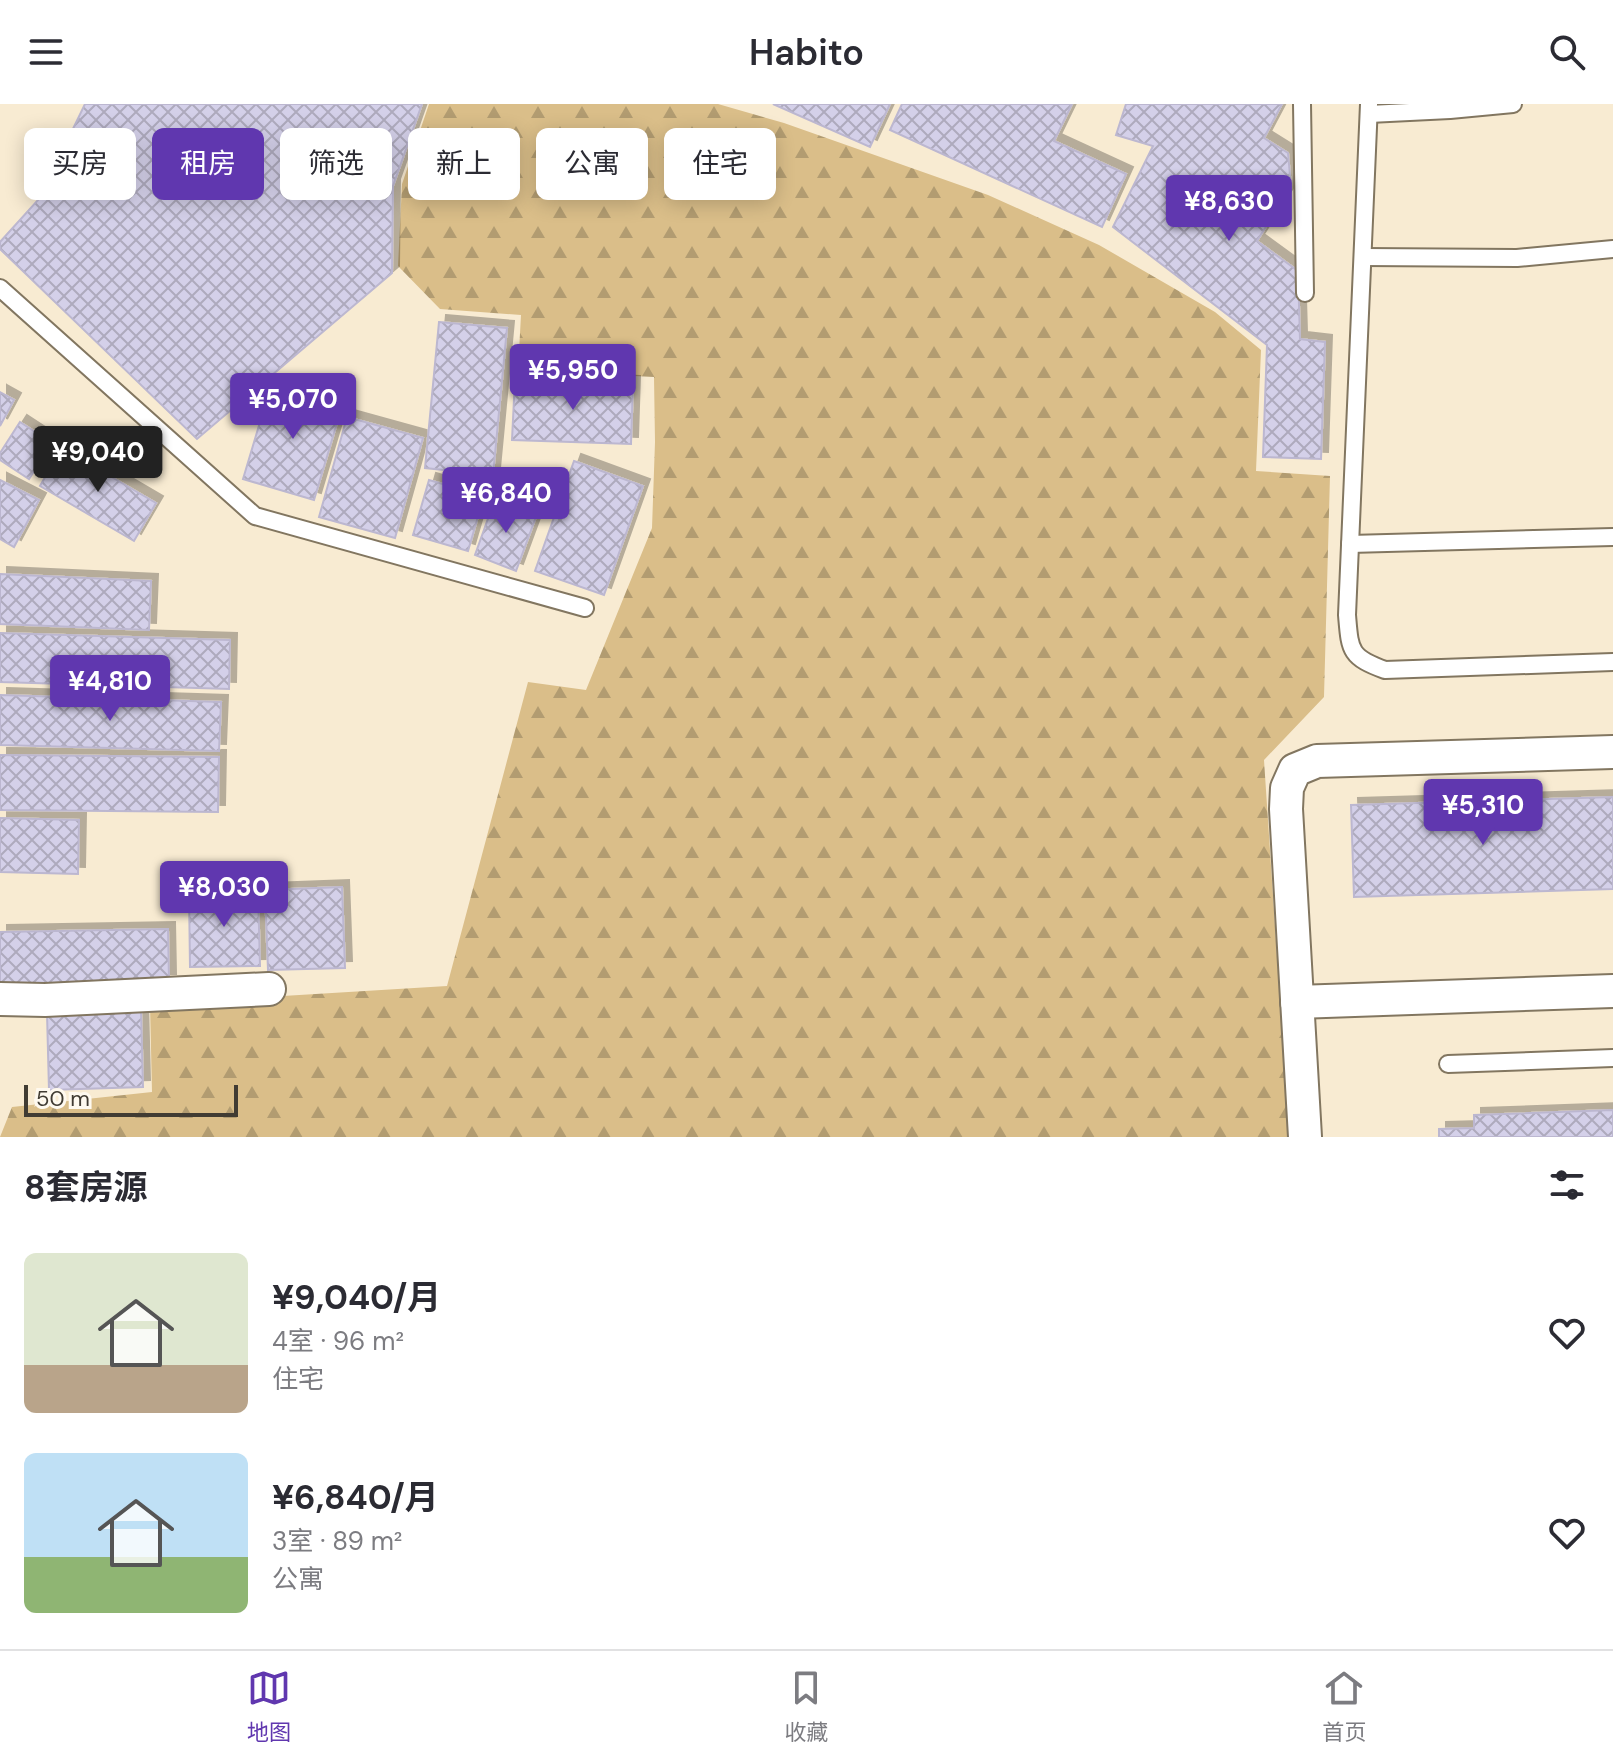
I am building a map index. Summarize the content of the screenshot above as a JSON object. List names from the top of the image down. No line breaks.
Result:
{"scale_bar":"50 m","page":{"header":"Habito","chip":["买房","租房","筛选","新上","公寓","住宅"],"price":["¥8,630","¥5,950","¥5,070","¥9,040","¥6,840","¥4,810","¥5,310","¥8,030"],"scale":"50 m","heading":"8套房源","list":[{"name":"¥9,040/月","note":"4室 · 96 m² · 住宅"},{"name":"¥6,840/月","note":"3室 · 89 m² · 公寓"}],"tabs":["地图","收藏","首页"]}}
